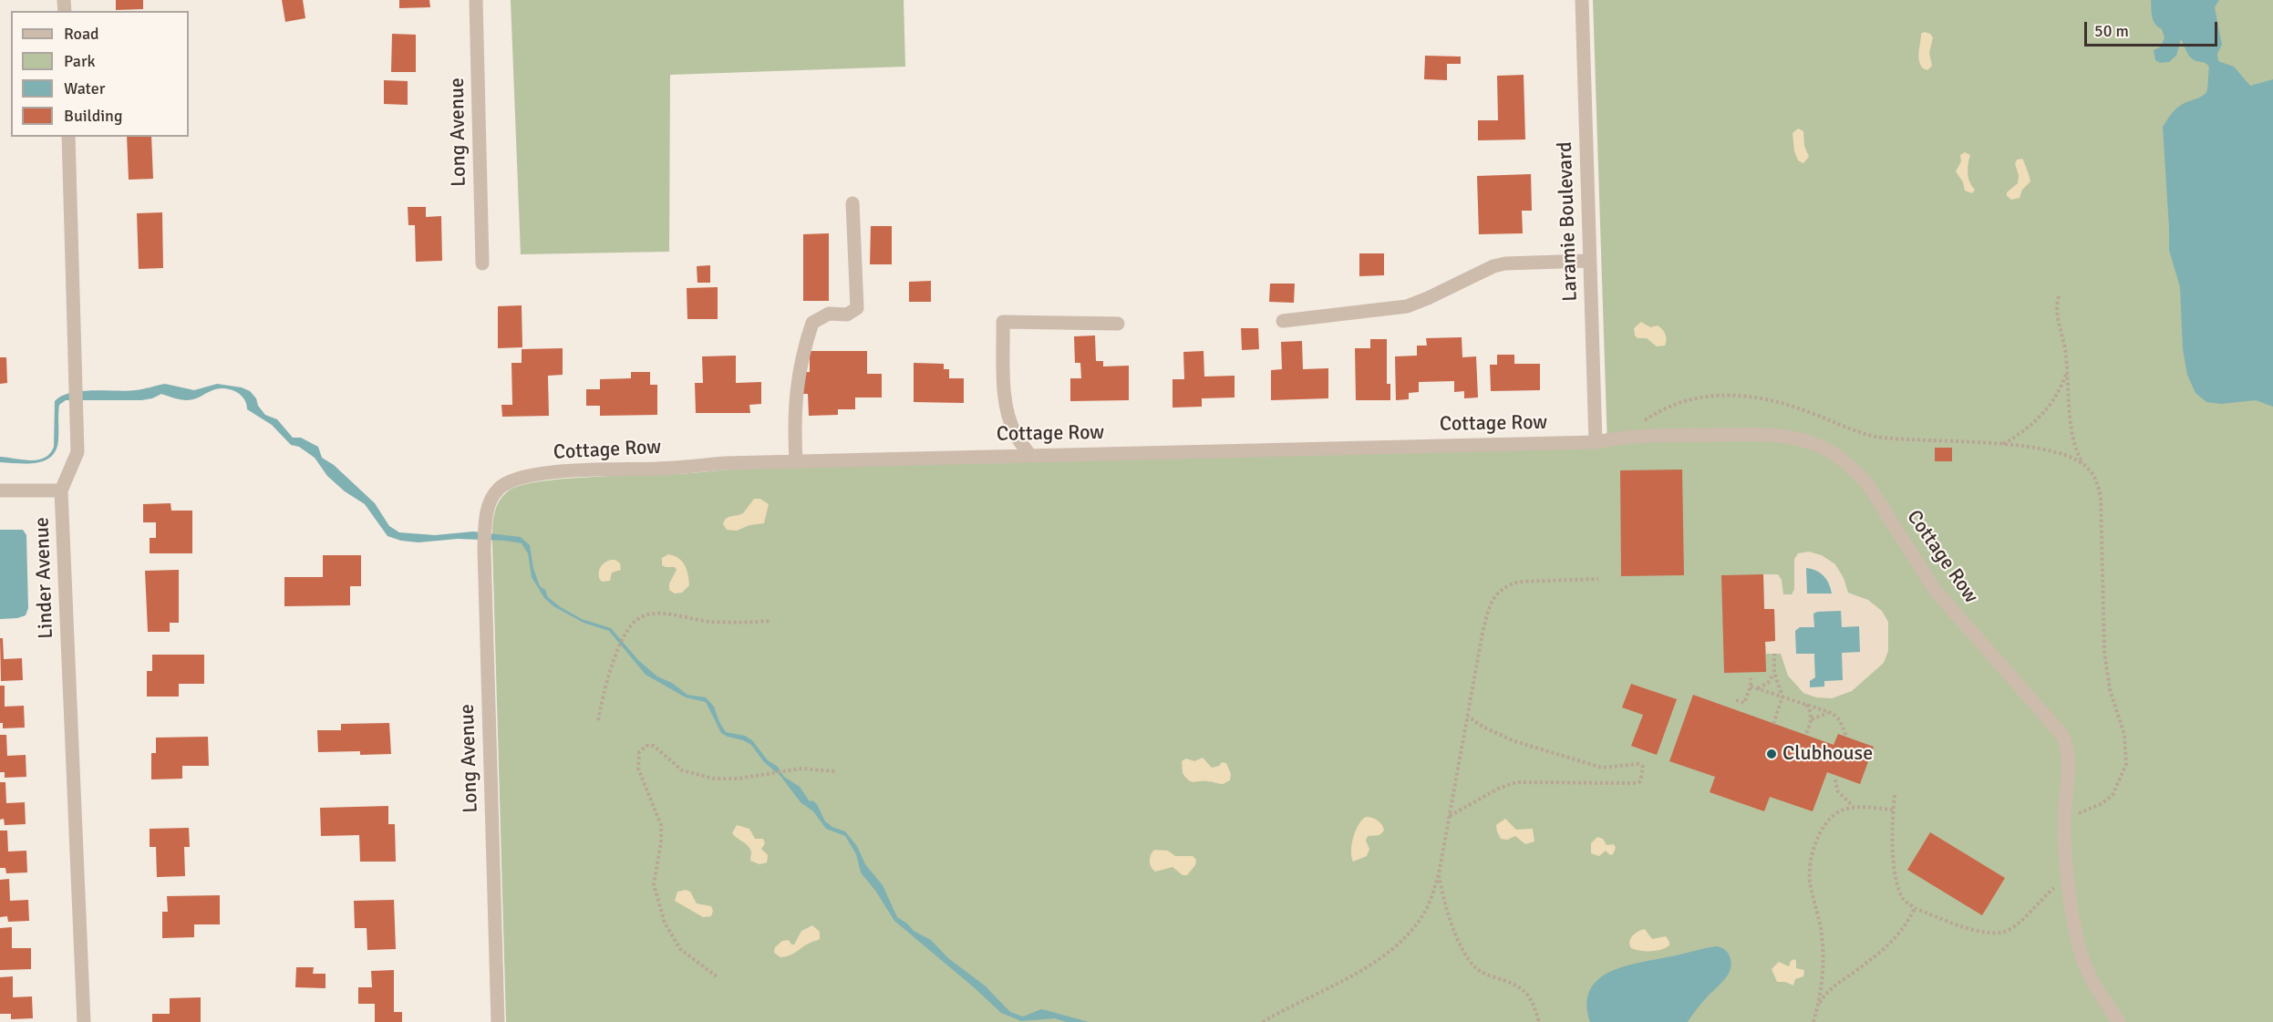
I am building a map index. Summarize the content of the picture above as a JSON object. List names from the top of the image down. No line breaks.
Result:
{"streets":{"street":["Long Avenue","Laramie Boulevard","Cottage Row","Linder Avenue"]},"crossings":[["Long Avenue","Cottage Row"],["Laramie Boulevard","Cottage Row"]],"places":["Clubhouse"],"legend":["Road","Park","Water","Building"],"scale_bar":"50 m"}
